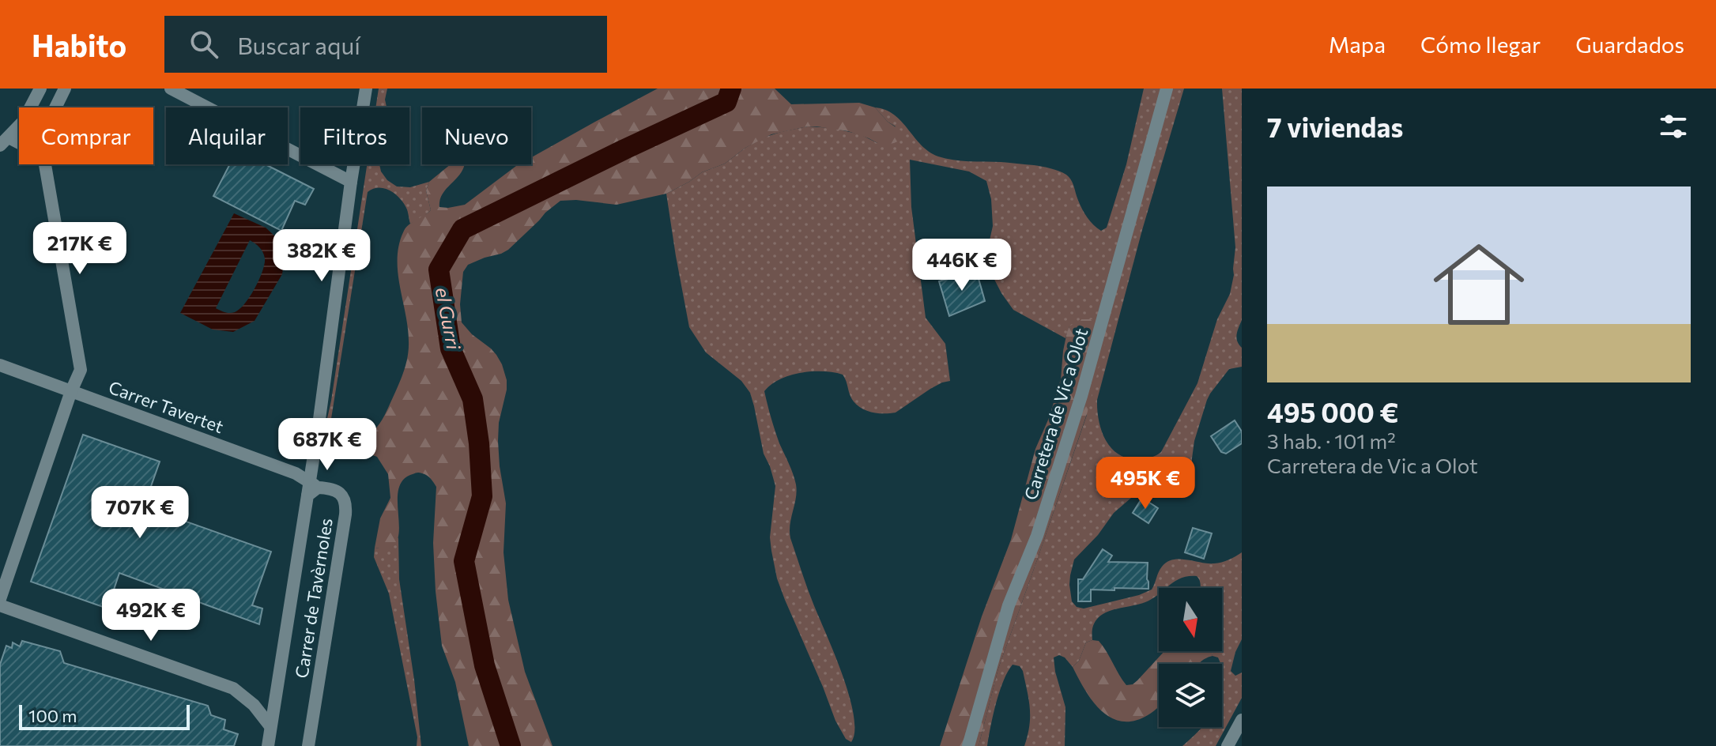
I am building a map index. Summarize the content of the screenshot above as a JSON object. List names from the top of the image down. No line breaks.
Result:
{"streets":{"street":["Carrer Tavertet","Carretera de Vic a Olot","Carrer de Tavèrnoles"]},"crossings":[["Carrer Tavertet","Carrer de Tavèrnoles"]],"water":["el Gurri"],"scale_bar":"100 m","north":"bottom","page":{"header":"Habito","search":"Buscar aquí","nav":["Mapa","Cómo llegar","Guardados"],"heading":"7 viviendas","chip":["Comprar","Alquilar","Filtros","Nuevo"],"list":[{"name":"495 000 €","note":"3 hab. · 101 m² · Carretera de Vic a Olot"}],"price":["217K €","382K €","446K €","687K €","495K €","707K €","492K €"],"scale":"100 m"}}
